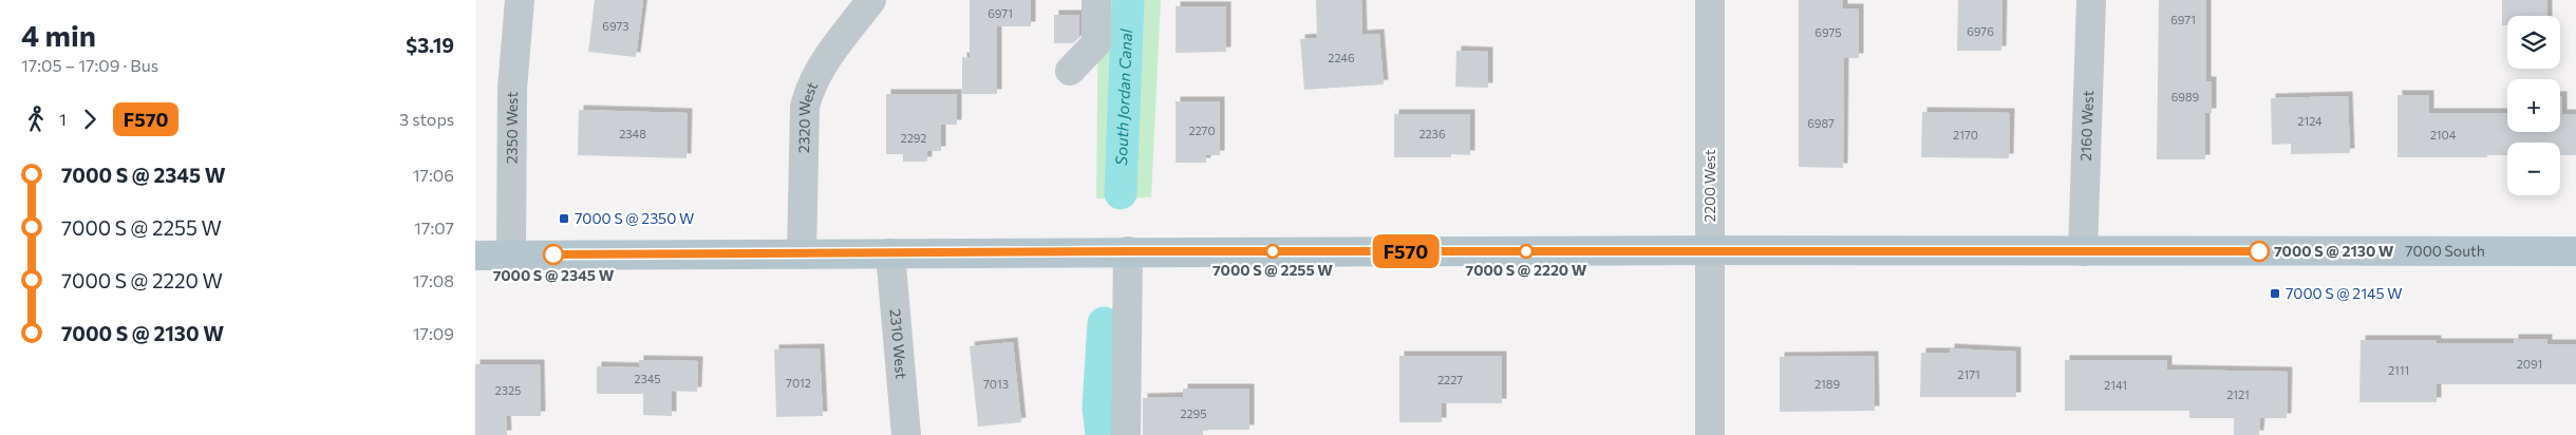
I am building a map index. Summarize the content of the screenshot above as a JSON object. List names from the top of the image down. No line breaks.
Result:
{"streets":{"main road":["7000 South"],"street":["2320 West","2160 West","2350 West","2200 West","2310 West"]},"crossings":[["2320 West","7000 South"],["2160 West","7000 South"],["2350 West","7000 South"],["2200 West","7000 South"],["7000 South","2310 West"]],"water":["South Jordan Canal"],"places":{"transit":["7000 S @ 2350 W","7000 S @ 2145 W"],"other":["7000 S @ 2255 W","7000 S @ 2220 W","7000 S @ 2130 W","7000 S @ 2345 W"]},"lines":["bus line F570"],"house_numbers":["6971","6971","6973","6976","6975","2246","6989","2124","6987","2270","2348","2236","2170","2104","2292","2091","2111","2171","2345","2227","7012","7013","2189","2141","2325","2121","2295"],"page":{"heading":["4 min","17:05 – 17:09 · Bus","$3.19"],"on_map":"F570","map_buttons":["+","−"],"legs":["1","F570","3 stops"],"list":[{"name":"7000 S @ 2345 W","value":"17:06"},{"name":"7000 S @ 2255 W","value":"17:07"},{"name":"7000 S @ 2220 W","value":"17:08"},{"name":"7000 S @ 2130 W","value":"17:09"}]}}
